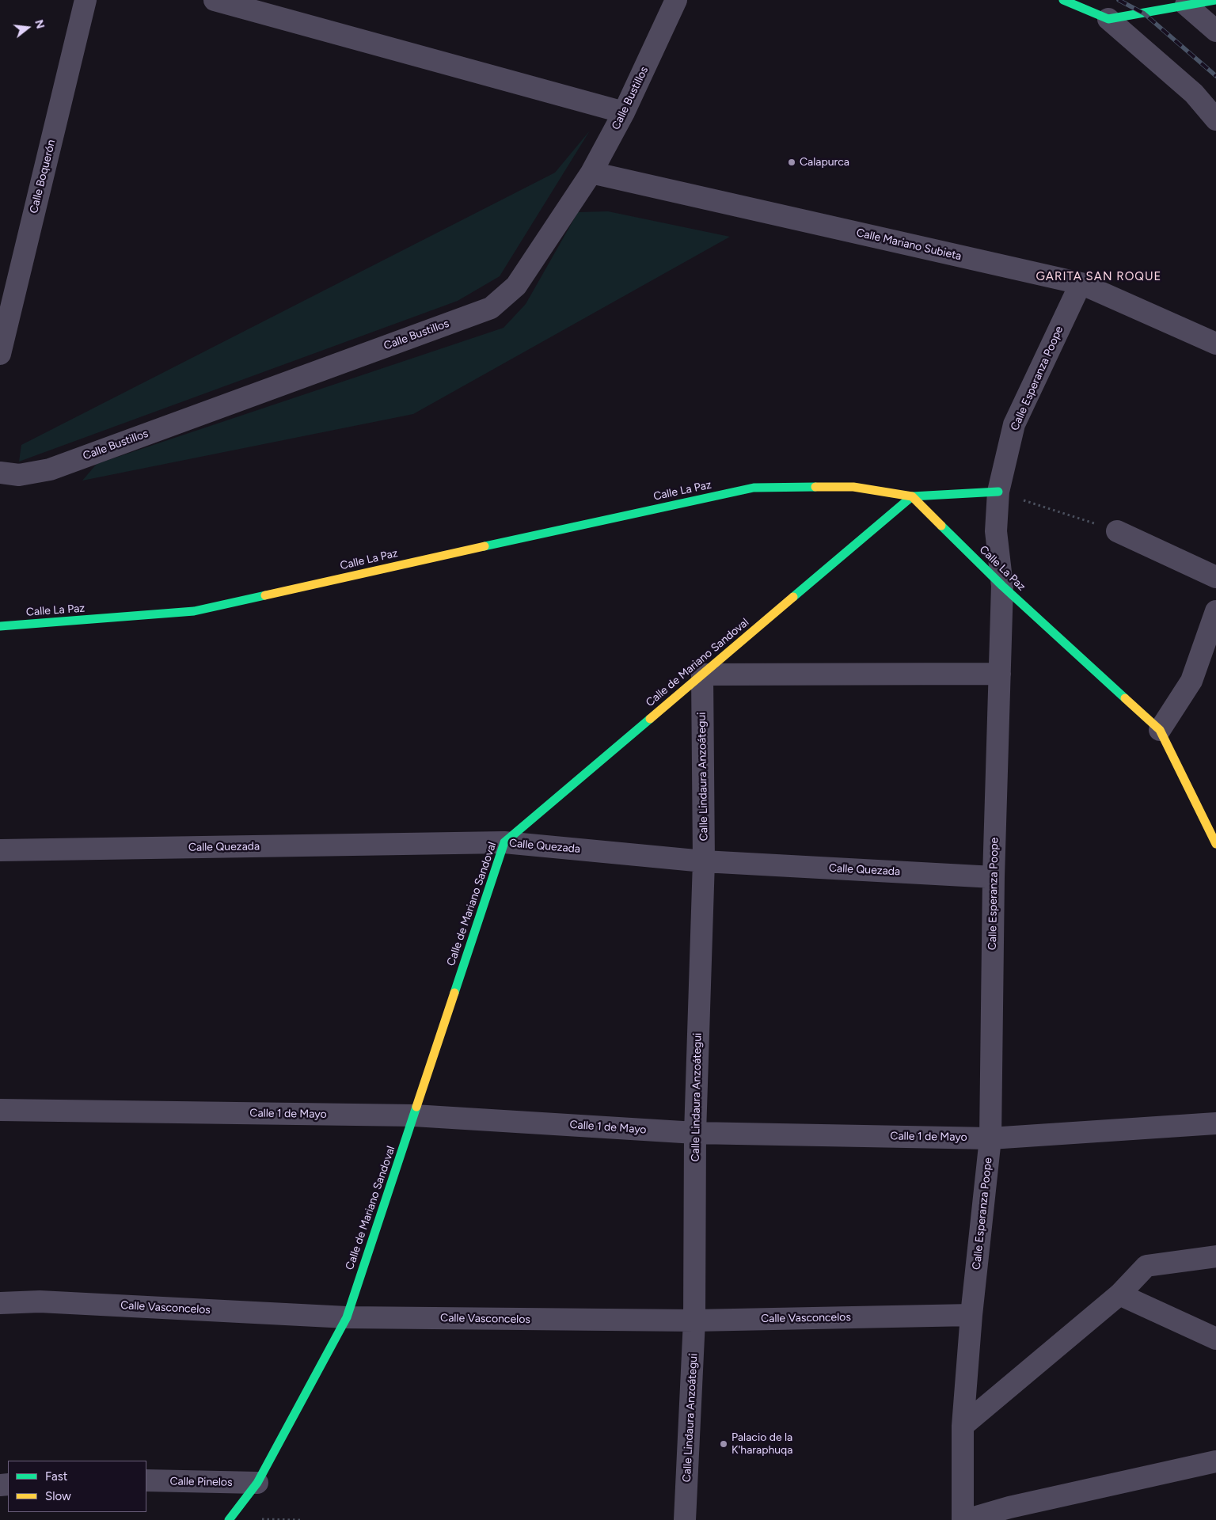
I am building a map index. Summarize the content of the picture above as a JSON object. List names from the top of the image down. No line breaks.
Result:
{"streets":{"street":["Calle Bustillos","Calle Boquerón","Calle Mariano Subieta","Calle Esperanza Poope","Calle La Paz","Calle de Mariano Sandoval","Calle Lindaura Anzoátegui","Calle Quezada","Calle 1 de Mayo","Calle Vasconcelos","Calle Pinelos"]},"crossings":[["Calle Bustillos","Calle Mariano Subieta"],["Calle Mariano Subieta","Calle Esperanza Poope"],["Calle Esperanza Poope","Calle La Paz"],["Calle Esperanza Poope","Calle Quezada"],["Calle Esperanza Poope","Calle 1 de Mayo"],["Calle Esperanza Poope","Calle Vasconcelos"],["Calle La Paz","Calle de Mariano Sandoval"],["Calle de Mariano Sandoval","Calle Lindaura Anzoátegui"],["Calle de Mariano Sandoval","Calle Quezada"],["Calle de Mariano Sandoval","Calle 1 de Mayo"],["Calle de Mariano Sandoval","Calle Vasconcelos"],["Calle de Mariano Sandoval","Calle Pinelos"],["Calle Lindaura Anzoátegui","Calle Quezada"],["Calle Lindaura Anzoátegui","Calle 1 de Mayo"],["Calle Lindaura Anzoátegui","Calle Vasconcelos"]],"districts":["GARITA SAN ROQUE"],"places":["Calapurca","Palacio de la K'haraphuqa"],"legend":["Fast","Slow"],"north":"right"}
